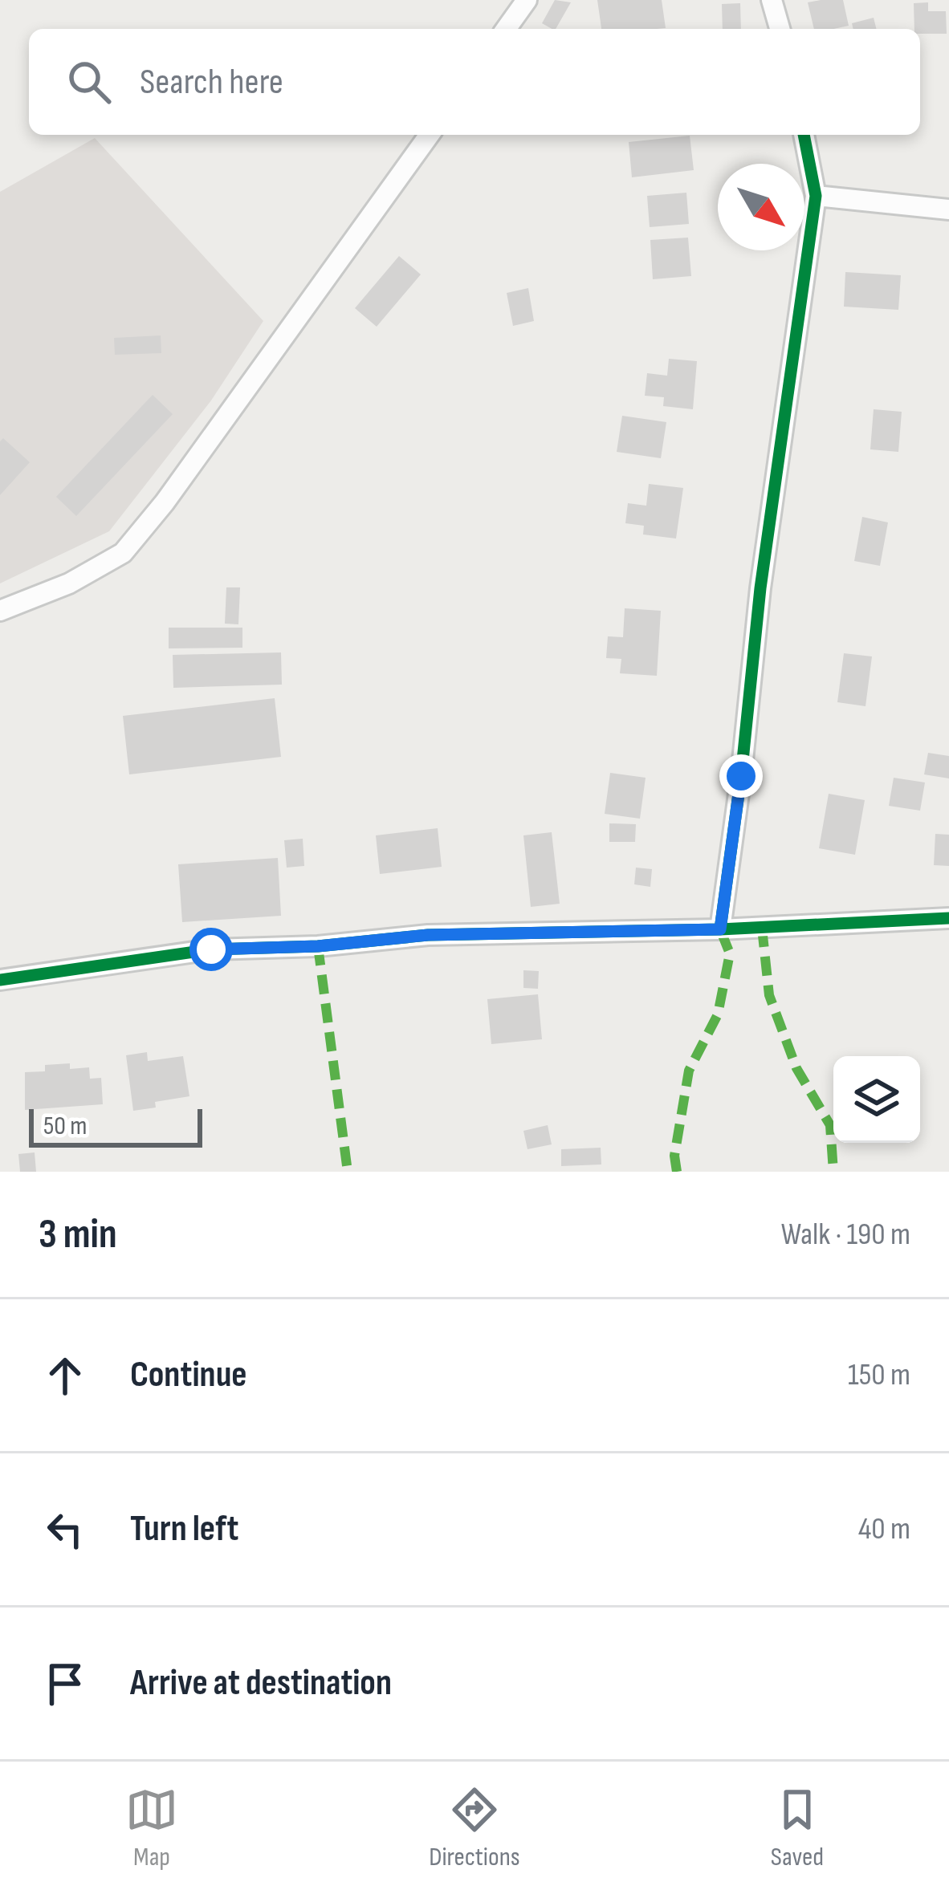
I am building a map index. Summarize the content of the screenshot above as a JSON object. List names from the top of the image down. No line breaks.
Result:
{"scale_bar":"50 m","north":"bottom right","page":{"search":"Search here","scale":"50 m","heading":["3 min","Walk · 190 m"],"list":[["Continue","150 m"],["Turn left","40 m"],"Arrive at destination"],"nav":["Map","Directions","Saved"]}}
